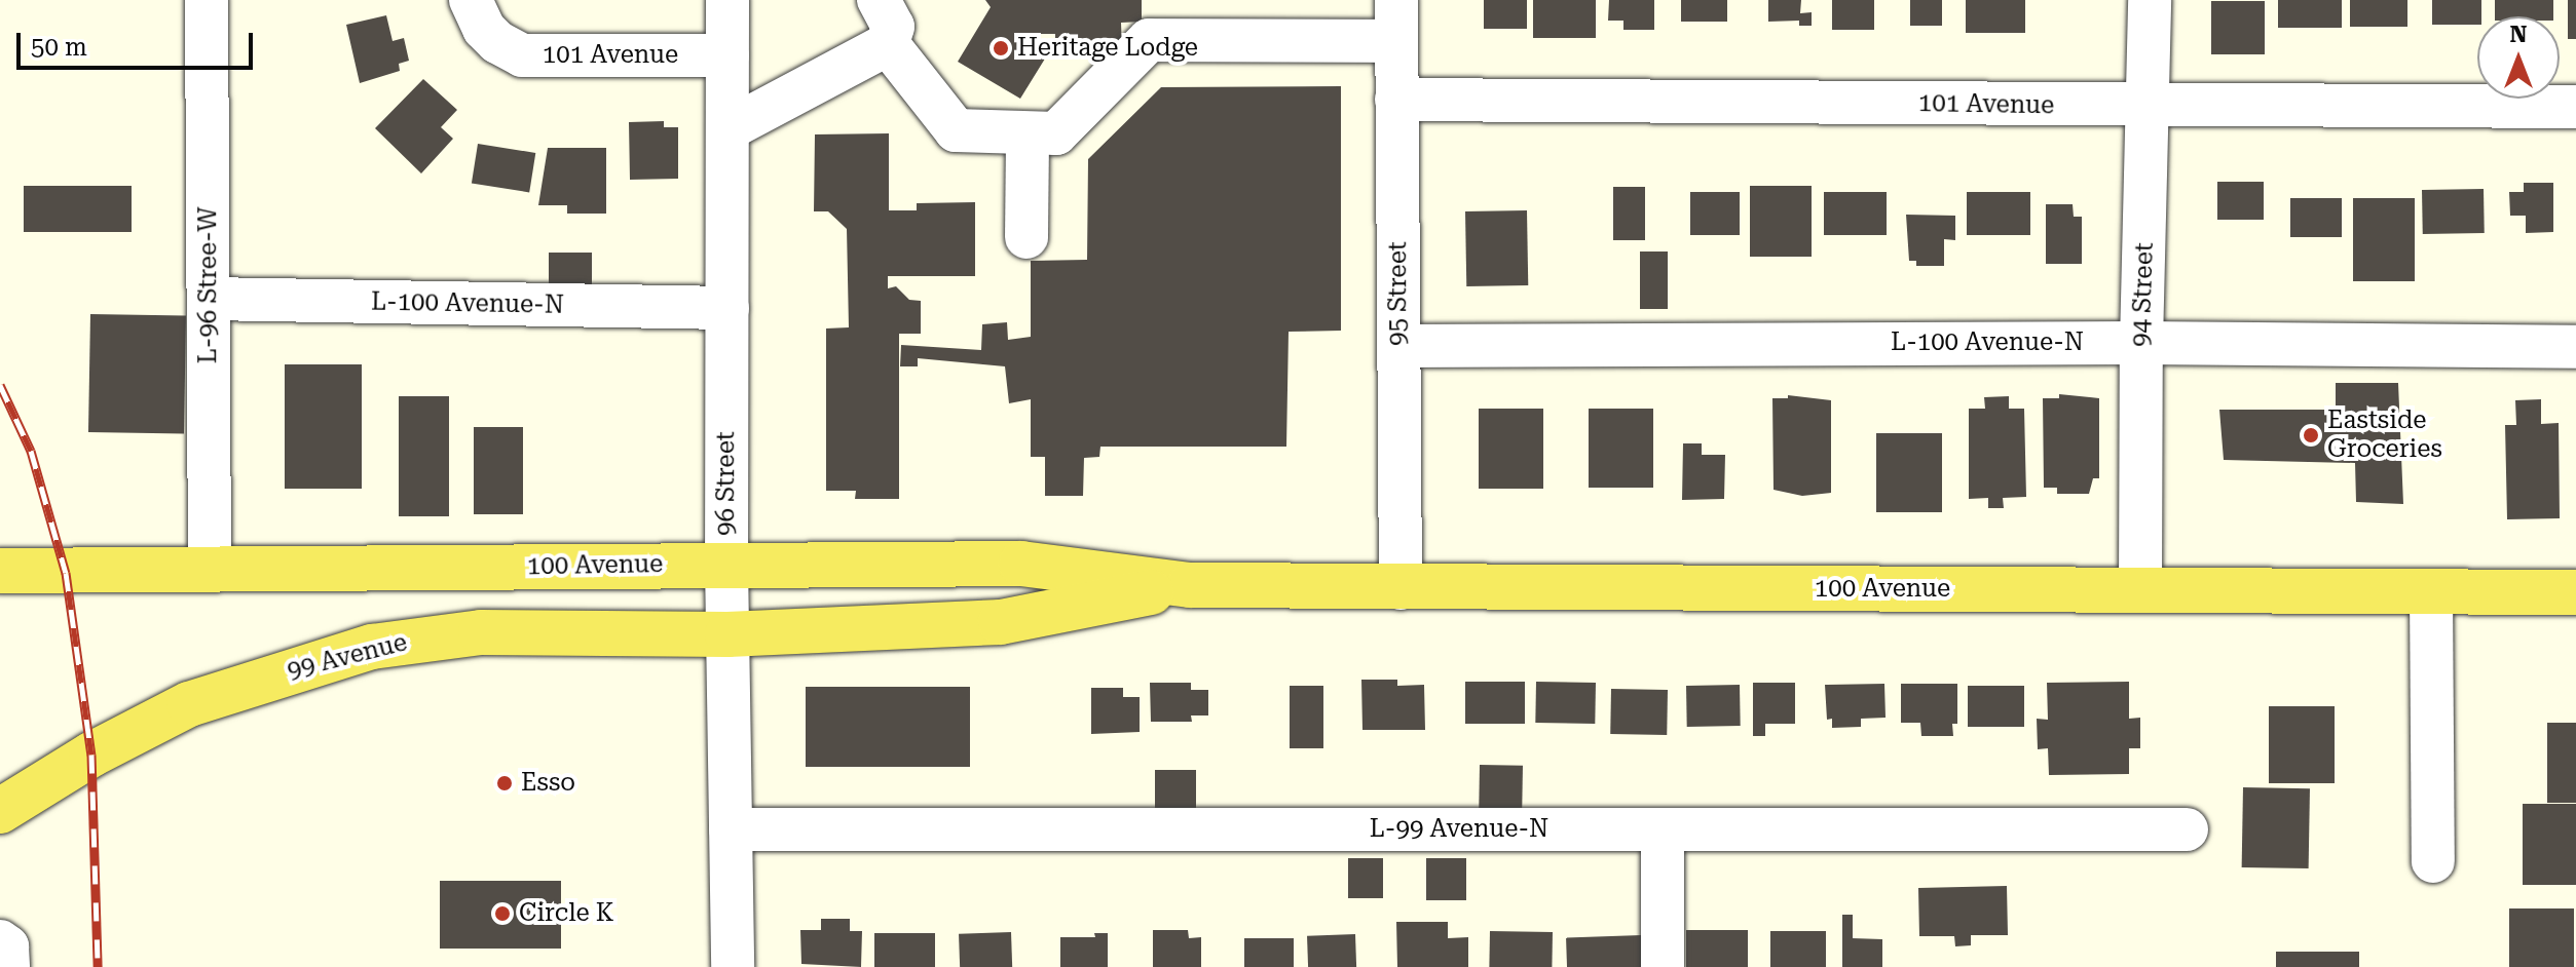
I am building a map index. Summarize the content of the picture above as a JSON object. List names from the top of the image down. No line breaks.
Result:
{"streets":{"main road":["100 Avenue","99 Avenue"],"street":["101 Avenue","L-96 Stree-W","95 Street","94 Street","L-100 Avenue-N","96 Street","L-99 Avenue-N"]},"crossings":[["101 Avenue","95 Street"],["101 Avenue","94 Street"],["101 Avenue","96 Street"],["L-96 Stree-W","L-100 Avenue-N"],["L-96 Stree-W","100 Avenue"],["95 Street","L-100 Avenue-N"],["95 Street","100 Avenue"],["94 Street","L-100 Avenue-N"],["94 Street","100 Avenue"],["L-100 Avenue-N","96 Street"],["96 Street","100 Avenue"],["96 Street","99 Avenue"],["96 Street","L-99 Avenue-N"],["100 Avenue","99 Avenue"]],"places":["Heritage Lodge","Eastside Groceries","Esso","Circle K"],"scale_bar":"50 m","north":"top"}
